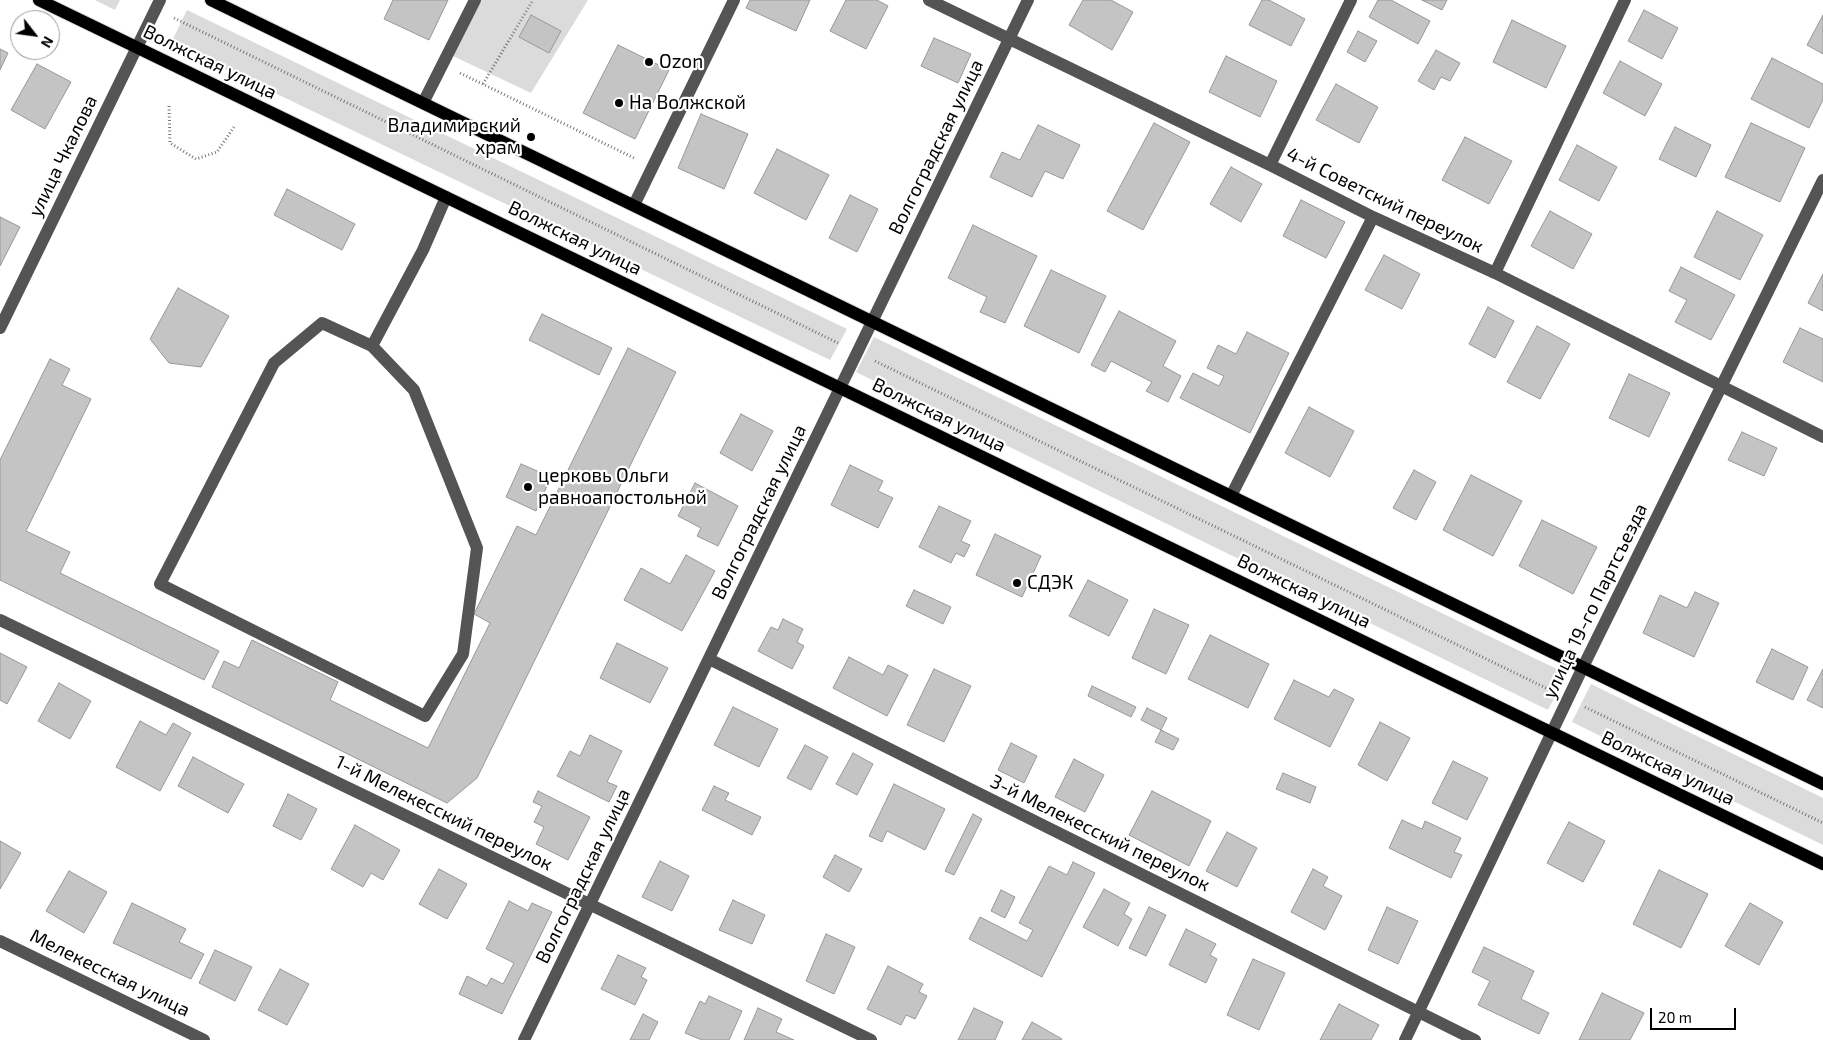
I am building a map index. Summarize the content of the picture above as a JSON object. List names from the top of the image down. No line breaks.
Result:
{"streets":{"main road":["Волжская улица"],"street":["Волгоградская улица","улица Чкалова","4-й Советский переулок","улица 19-го Партсъезда","1-й Мелекесский переулок","3-й Мелекесский переулок","Мелекесская улица"]},"crossings":[["Волжская улица","Волгоградская улица"],["Волжская улица","улица Чкалова"],["Волжская улица","улица 19-го Партсъезда"],["Волгоградская улица","4-й Советский переулок"],["Волгоградская улица","1-й Мелекесский переулок"],["Волгоградская улица","3-й Мелекесский переулок"],["4-й Советский переулок","улица 19-го Партсъезда"],["улица 19-го Партсъезда","3-й Мелекесский переулок"]],"places":["Ozon","На Волжской","Владимирский храм","церковь Ольги равноапостольной","СДЭК"],"scale_bar":"20 m","north":"bottom right"}
